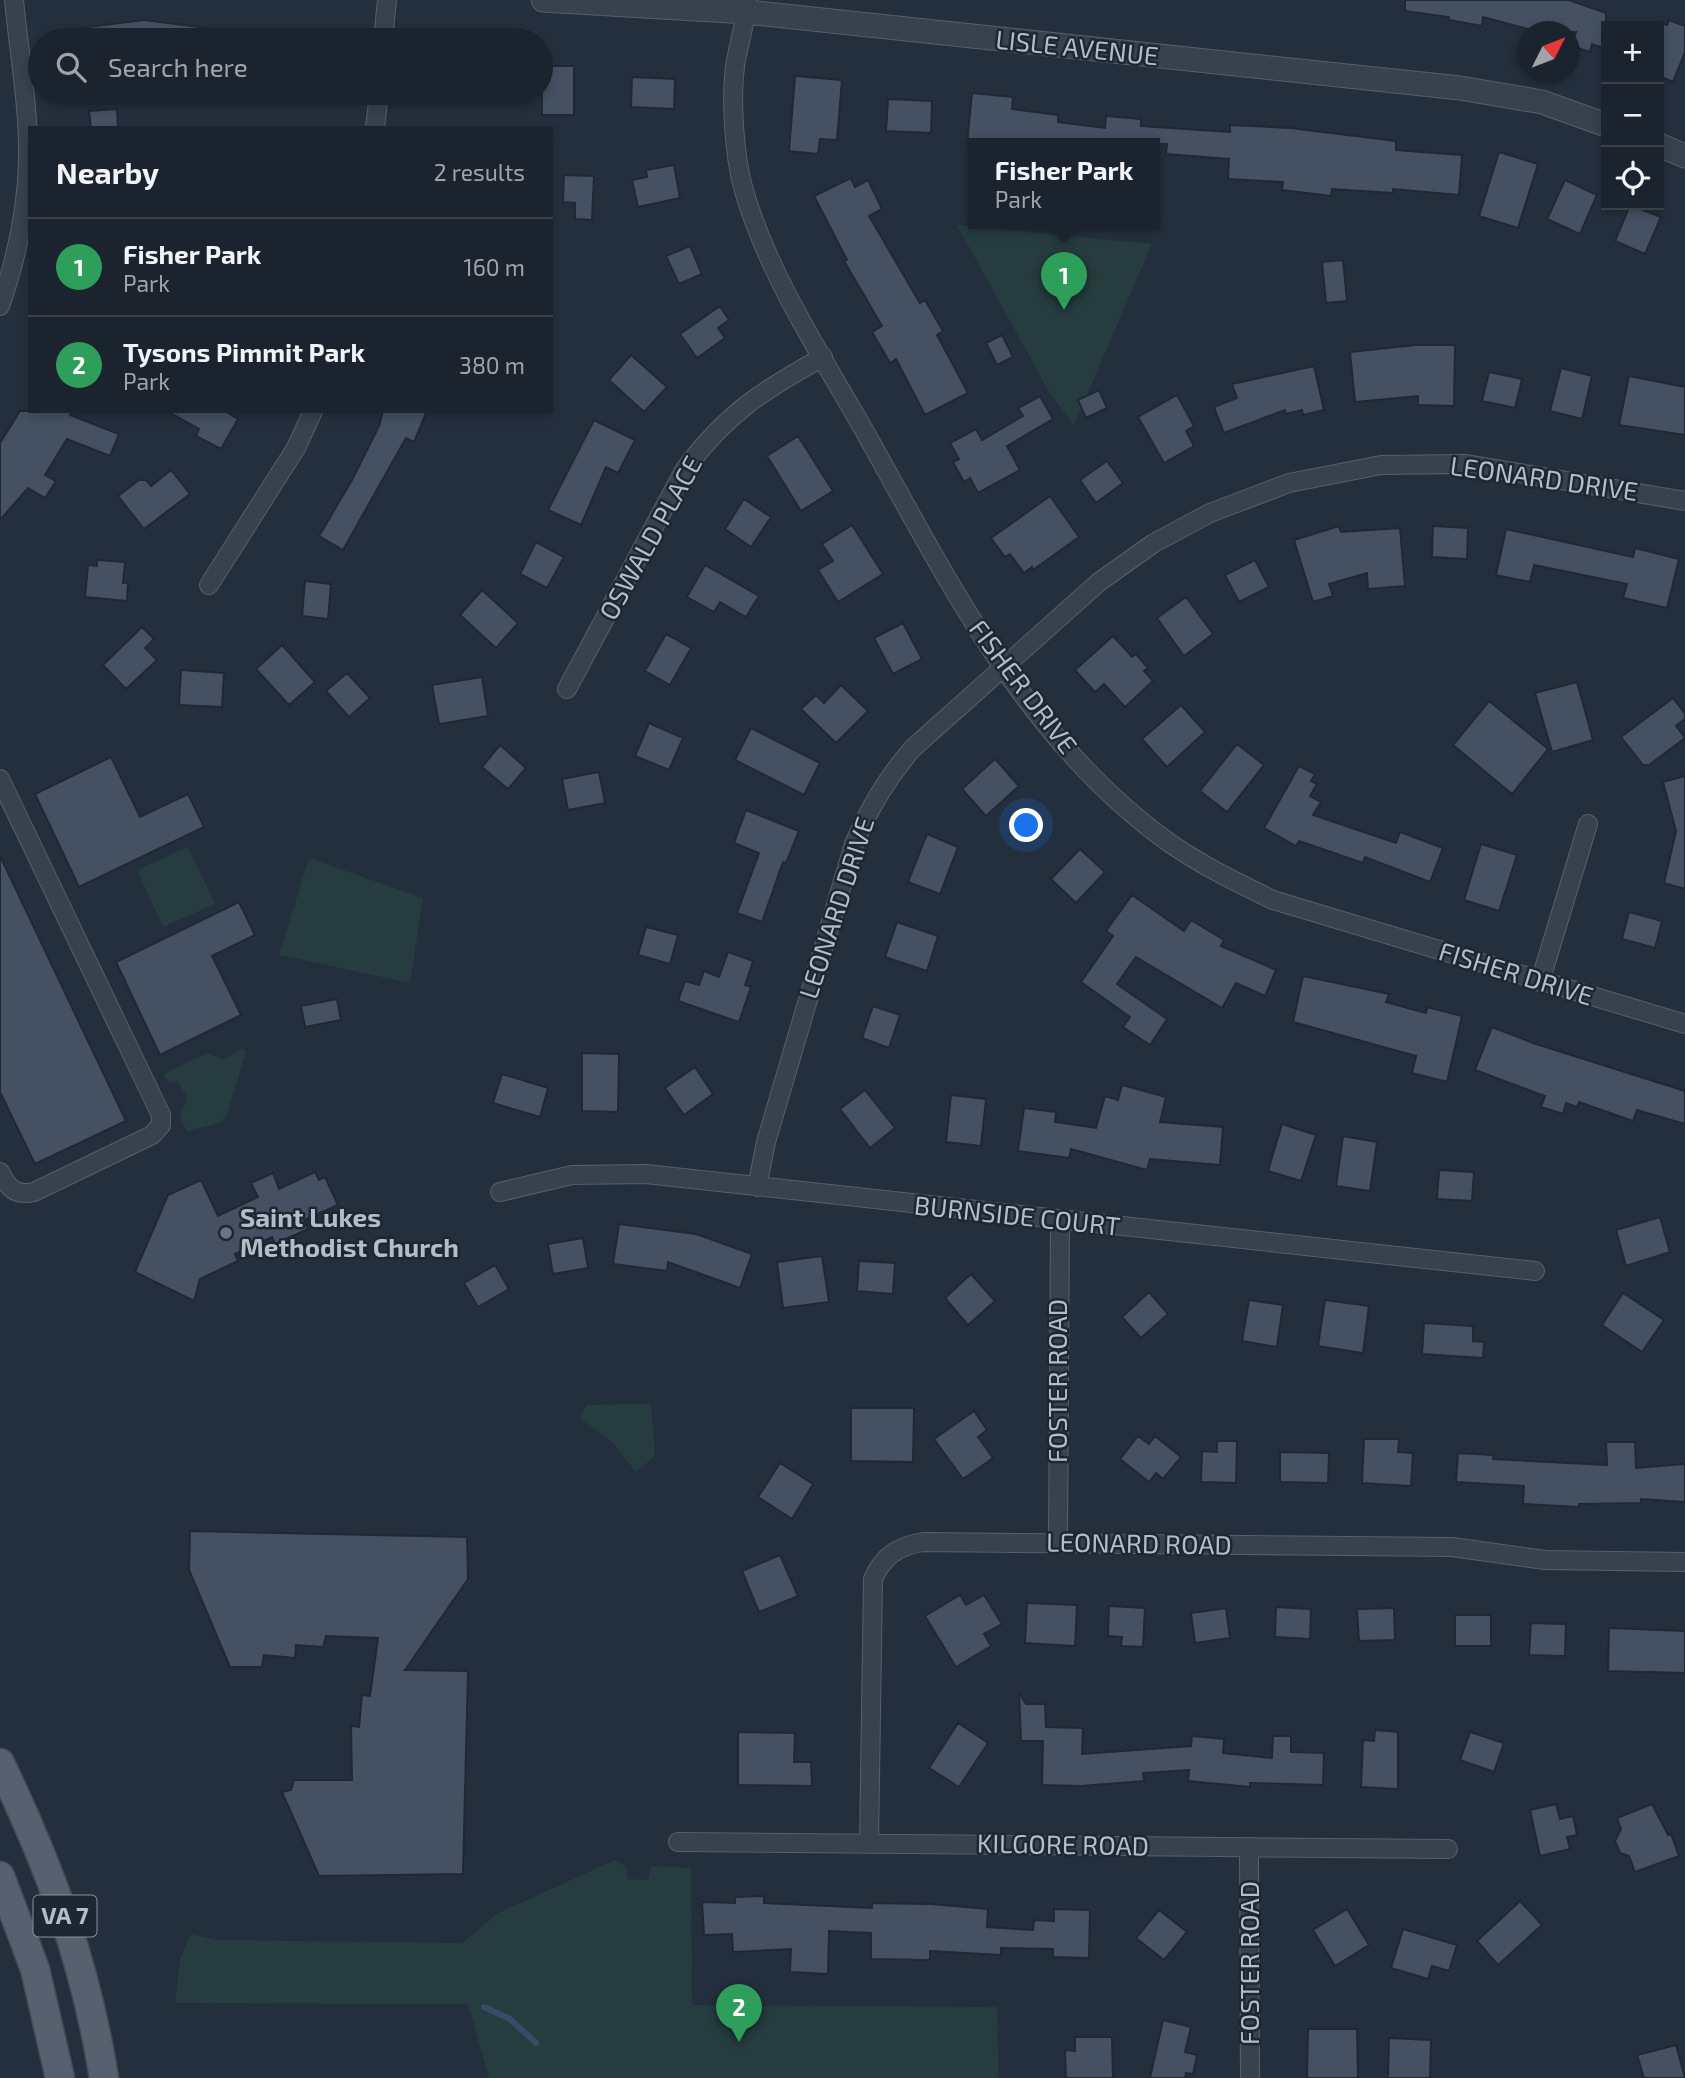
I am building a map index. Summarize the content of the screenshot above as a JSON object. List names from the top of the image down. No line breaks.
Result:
{"streets":{"main road":["VA 7"],"street":["LISLE AVENUE","LEONARD DRIVE","OSWALD PLACE","FISHER DRIVE","BURNSIDE COURT","FOSTER ROAD","LEONARD ROAD","KILGORE ROAD"]},"crossings":[["LISLE AVENUE","FISHER DRIVE"],["LEONARD DRIVE","FISHER DRIVE"],["LEONARD DRIVE","BURNSIDE COURT"],["OSWALD PLACE","FISHER DRIVE"],["BURNSIDE COURT","FOSTER ROAD"],["FOSTER ROAD","LEONARD ROAD"],["FOSTER ROAD","KILGORE ROAD"],["LEONARD ROAD","KILGORE ROAD"]],"places":["Saint Lukes Methodist Church"],"north":"top right","page":{"map_buttons":["+","−"],"search":"Search here","heading":["Nearby","2 results"],"popup":["Fisher Park","Park"],"list":[{"mark":"1","name":"Fisher Park","note":"Park","value":"160 m"},{"mark":"2","name":"Tysons Pimmit Park","note":"Park","value":"380 m"}],"pins":["1","2"]}}
